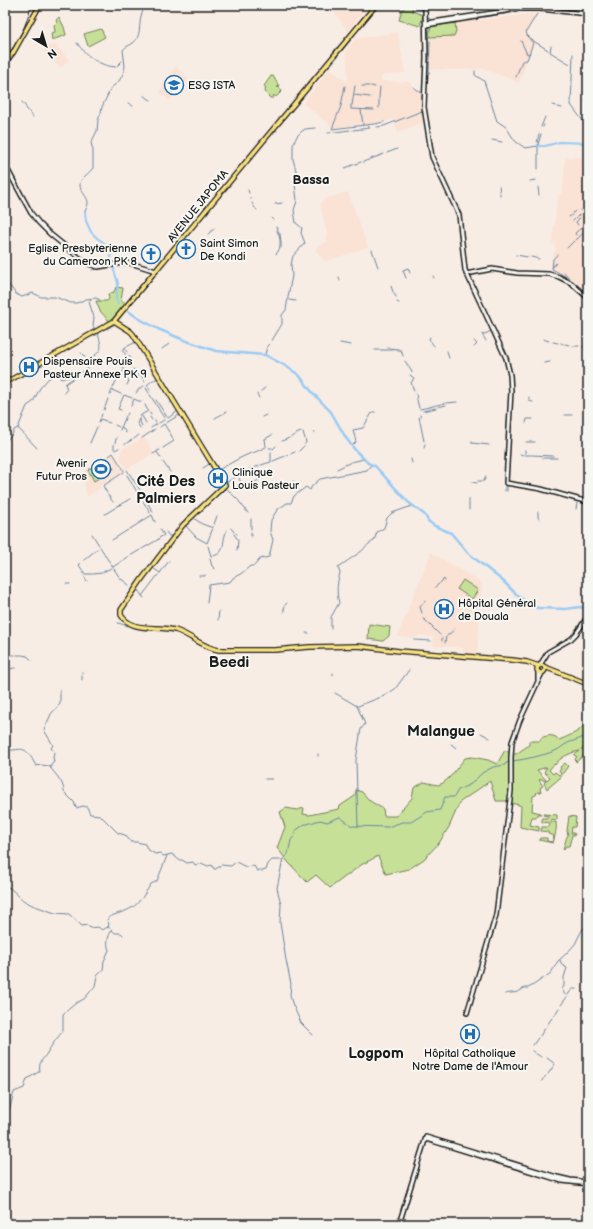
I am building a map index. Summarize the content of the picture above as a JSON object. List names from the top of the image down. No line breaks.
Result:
{"streets":{"main road":["AVENUE JAPOMA"]},"districts":["Bassa","Cité Des Palmiers","Beedi","Malangue","Logpom"],"places":{"school or university":["ESG ISTA"],"church":["Saint Simon De Kondi","Eglise Presbyterienne du Cameroon PK 8"],"hospital":["Dispensaire Pouis Pasteur Annexe PK 9","Clinique Louis Pasteur","Hôpital Général de Douala","Hôpital Catholique Notre Dame de l'Amour"],"sports":["Avenir Futur Pros"]},"north":"bottom right"}
